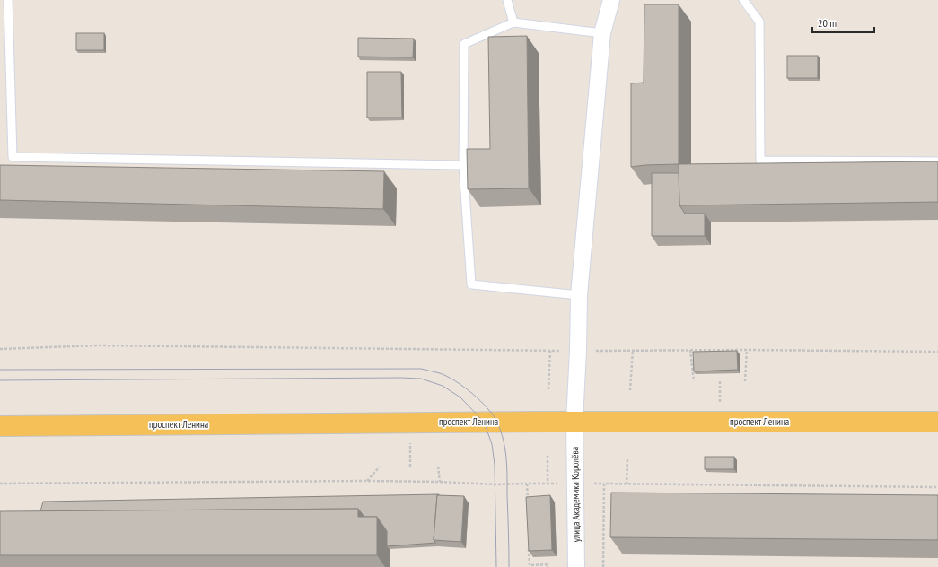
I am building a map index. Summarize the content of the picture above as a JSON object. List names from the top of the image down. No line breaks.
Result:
{"streets":{"main road":["проспект Ленина"],"street":["улица Академика Королёва"]},"crossings":[["проспект Ленина","улица Академика Королёва"]],"scale_bar":"20 m"}
